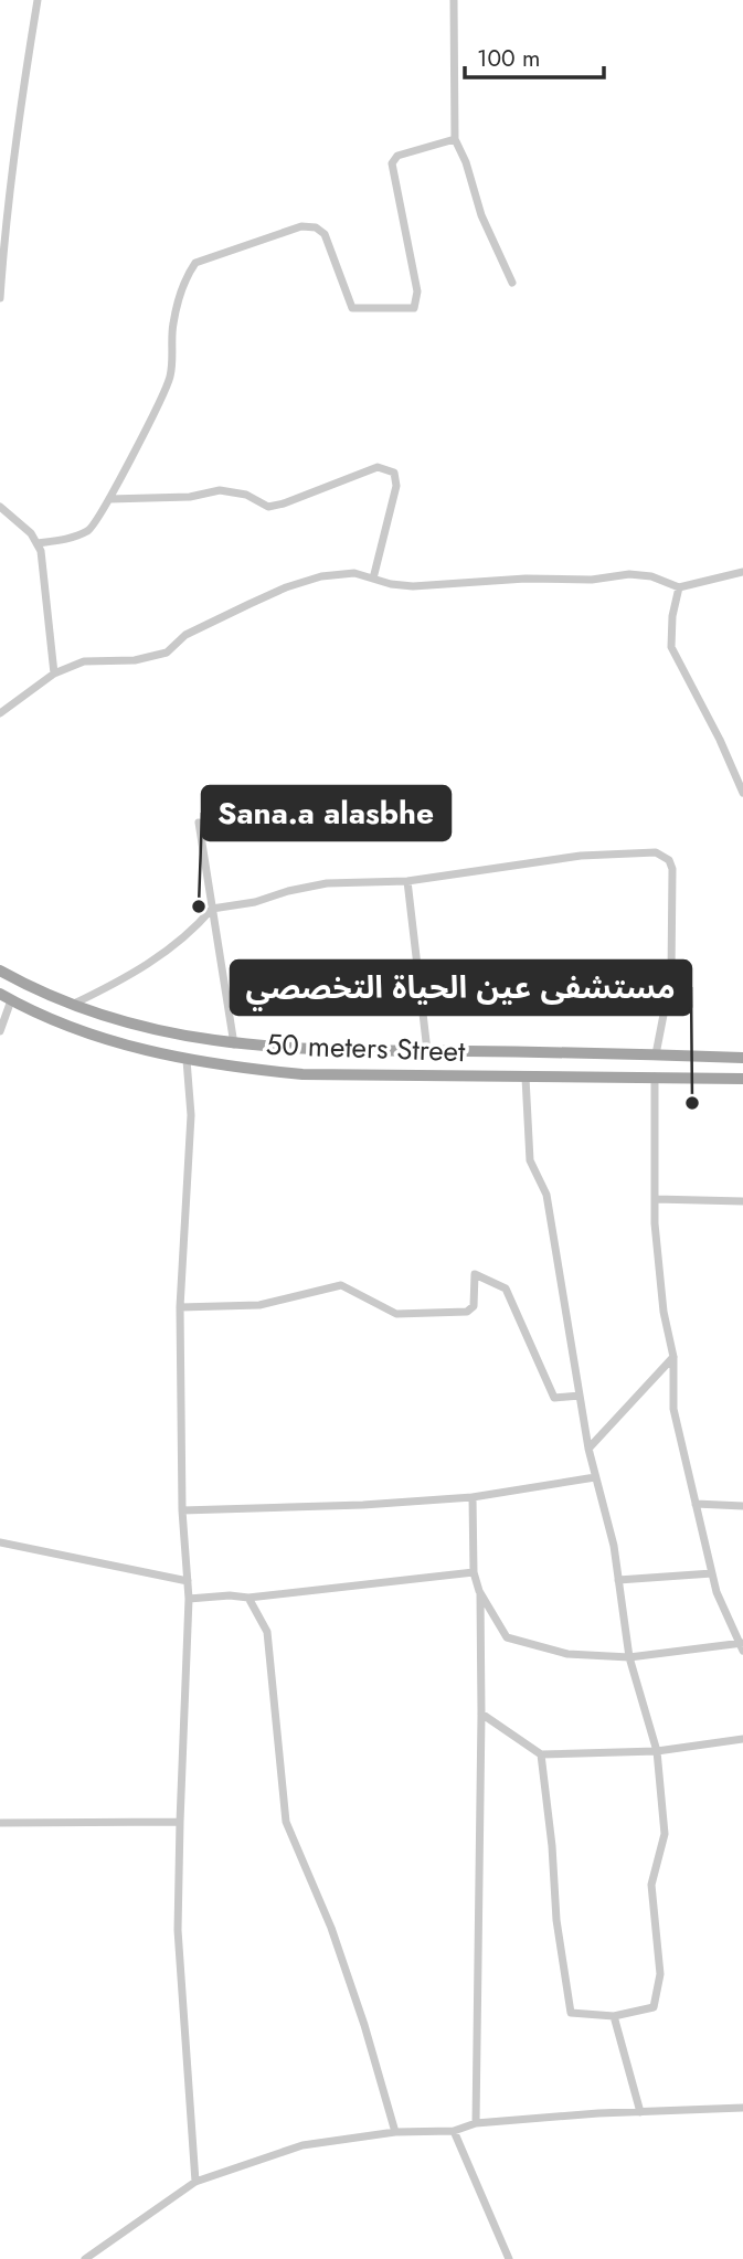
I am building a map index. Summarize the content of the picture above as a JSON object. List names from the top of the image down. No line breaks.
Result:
{"streets":{"main road":["50 meters Street"]},"places":["Sana.a alasbhe","مستشفى عين الحياة التخصصي"],"scale_bar":"100 m"}
